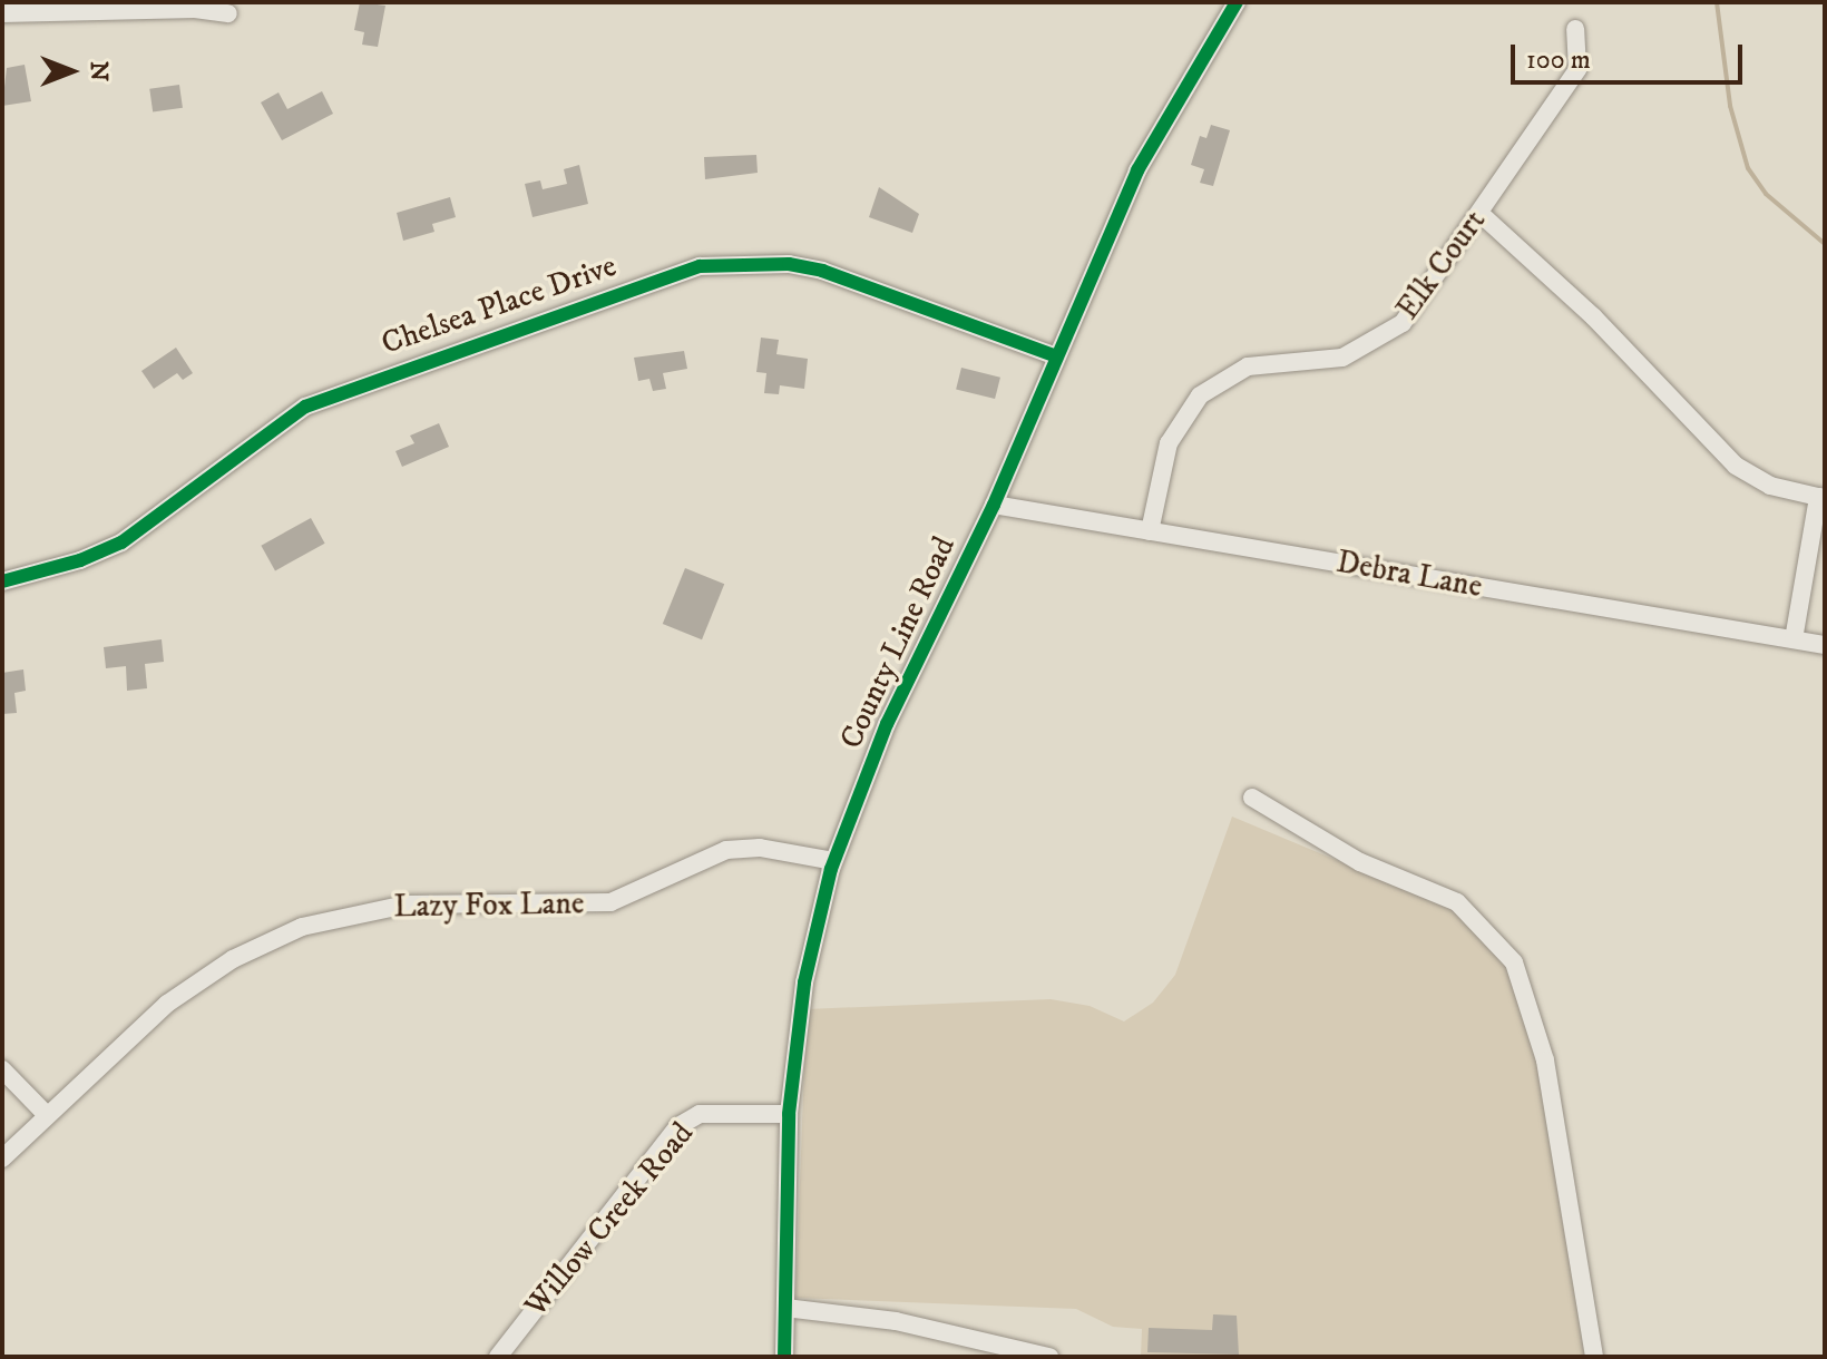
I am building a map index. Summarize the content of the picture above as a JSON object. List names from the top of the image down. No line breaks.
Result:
{"streets":{"street":["Elk Court","Chelsea Place Drive","Debra Lane","County Line Road","Lazy Fox Lane","Willow Creek Road"]},"crossings":[["Elk Court","Debra Lane"],["Chelsea Place Drive","County Line Road"],["Debra Lane","County Line Road"],["County Line Road","Lazy Fox Lane"],["County Line Road","Willow Creek Road"]],"scale_bar":"100 m","north":"right"}
